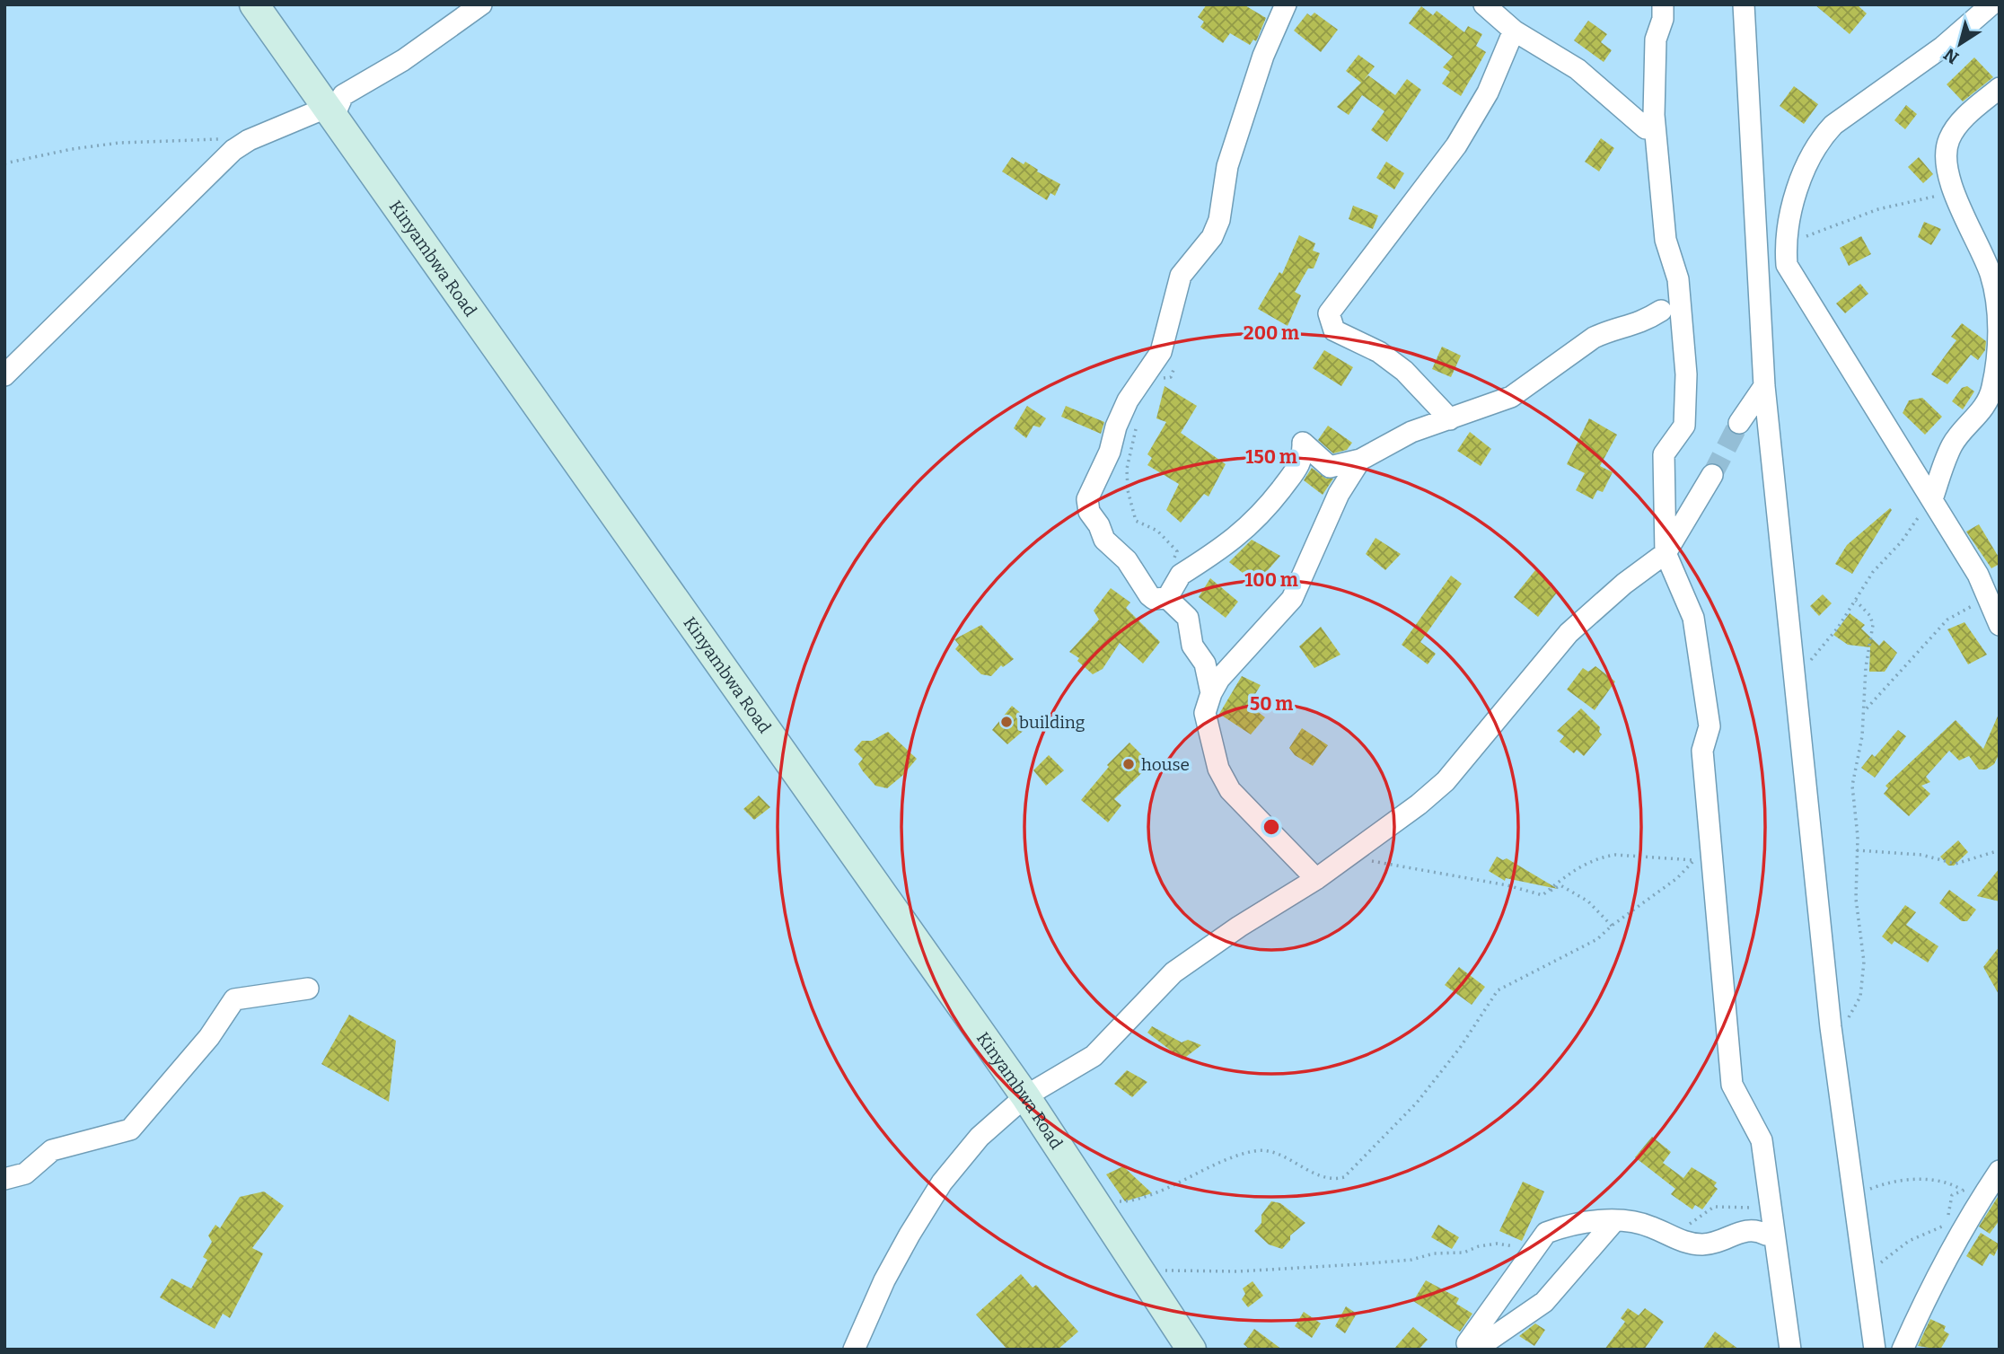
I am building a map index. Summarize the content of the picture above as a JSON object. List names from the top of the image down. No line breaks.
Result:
{"streets":{"street":["Kinyambwa Road"]},"places":["building","house"],"north":"bottom left","rings":["200 m","150 m","100 m","50 m"]}
